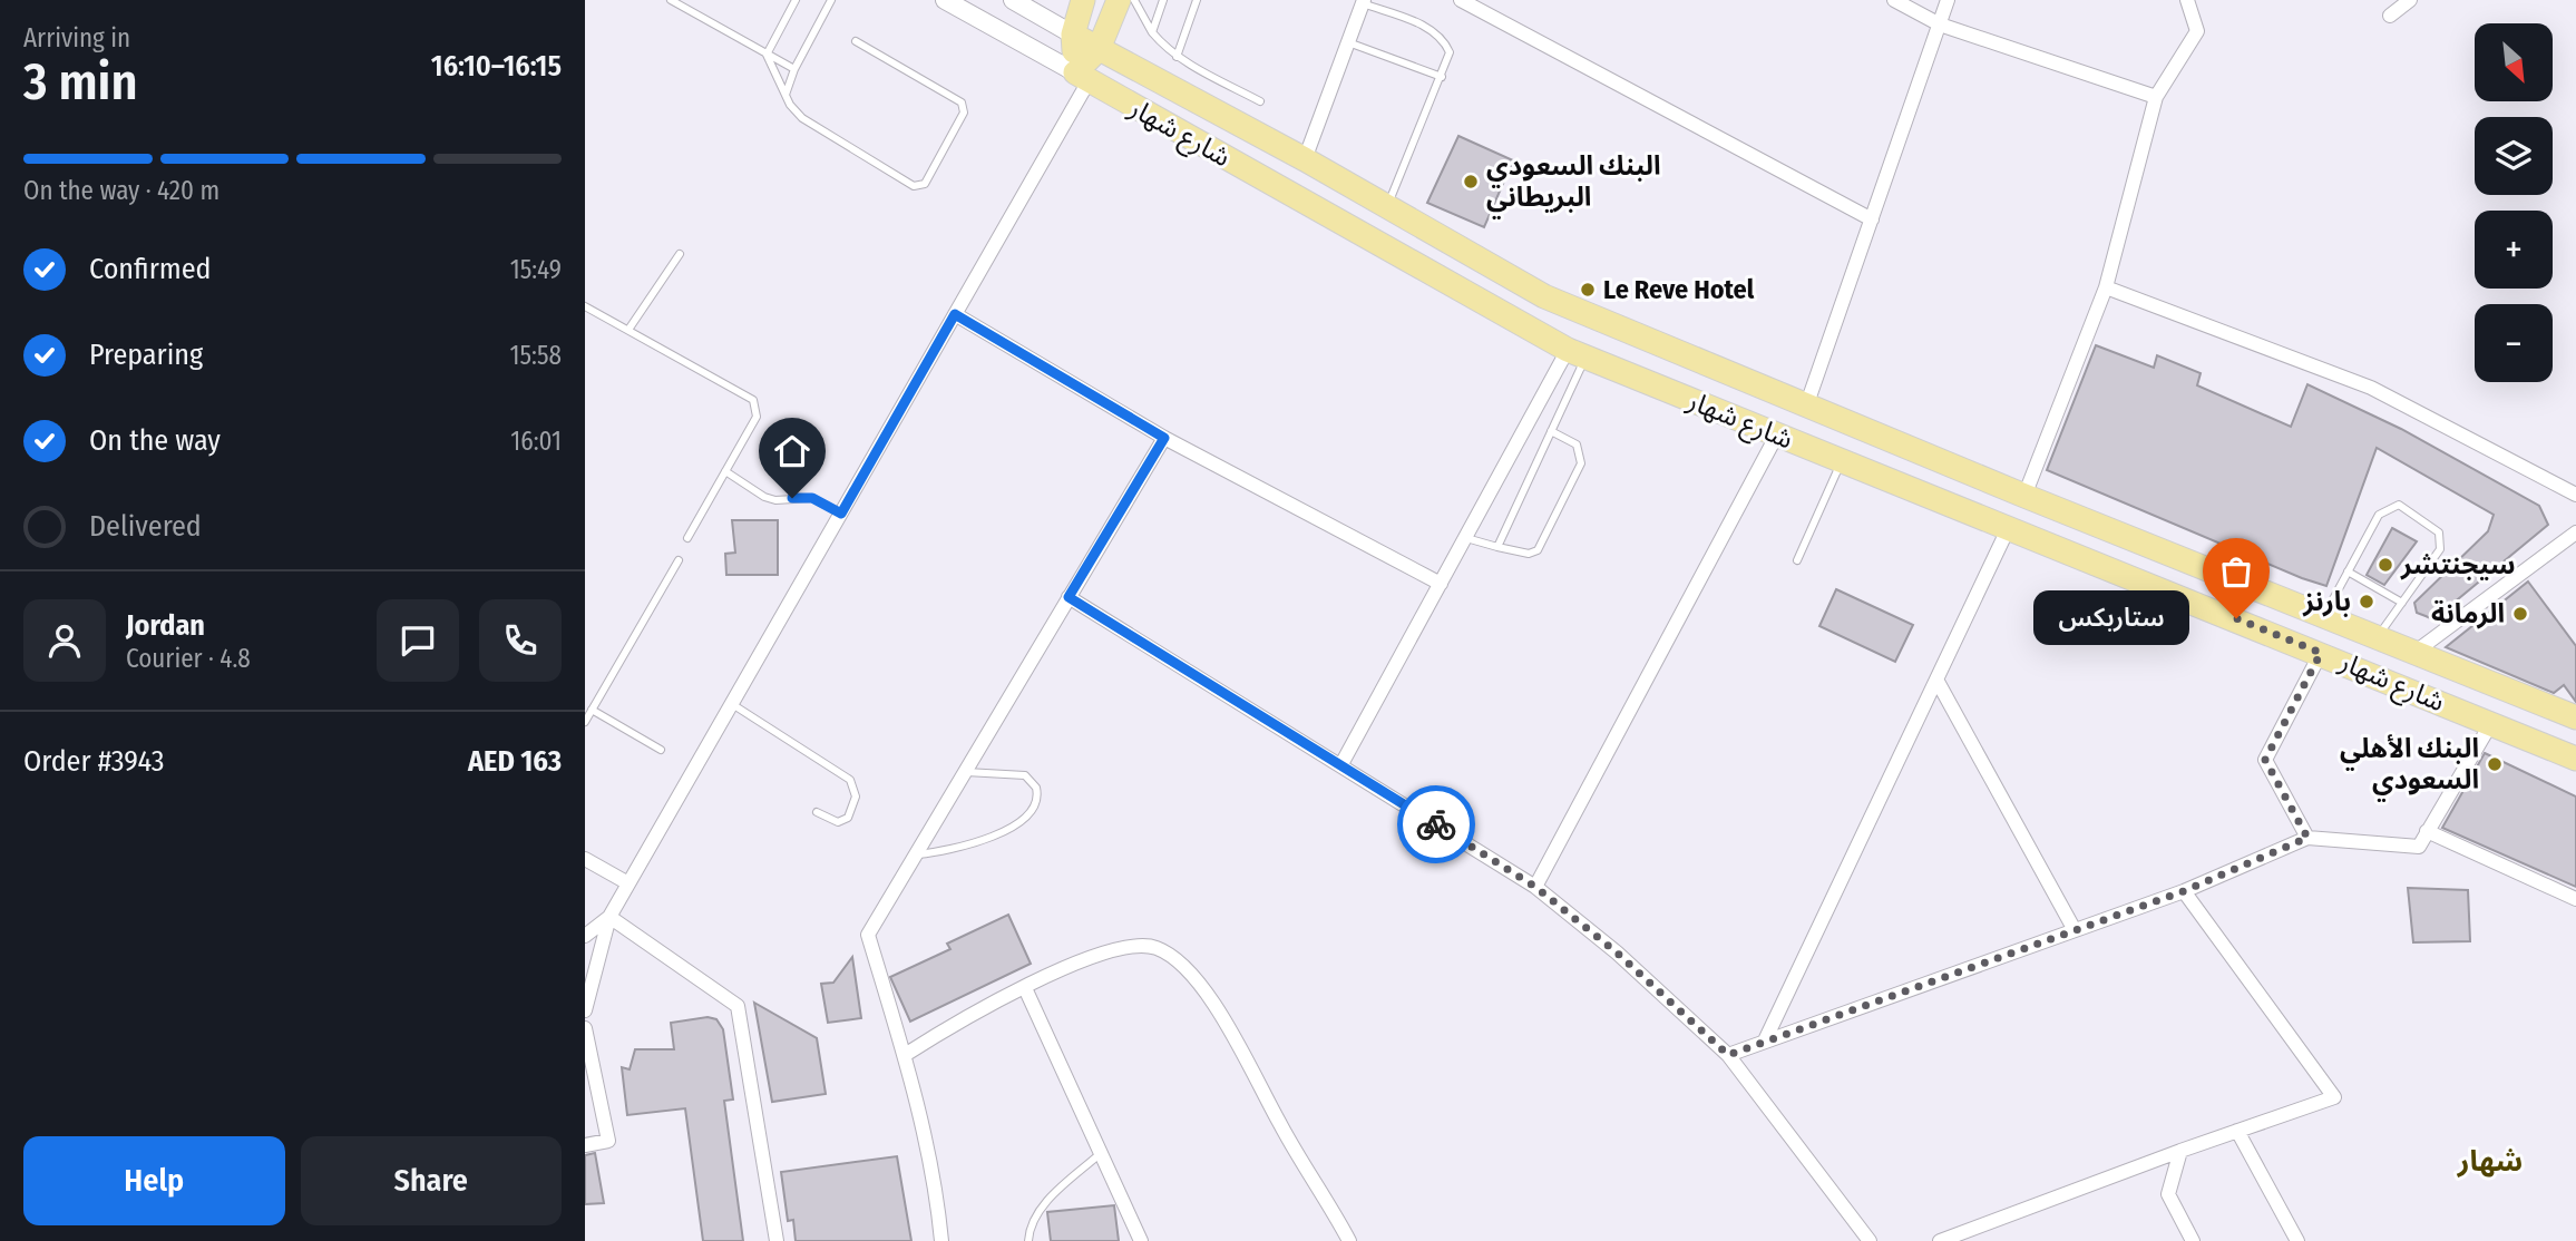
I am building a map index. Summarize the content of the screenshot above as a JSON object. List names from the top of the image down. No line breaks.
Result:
{"streets":{"main road":["شارع شهار"]},"districts":["شهار"],"places":["البنك السعودي البريطاني","Le Reve Hotel","سيجنتشر","بارنز","الرمانة","ستاربكس","البنك الأهلي السعودي"],"north":"bottom right","page":{"heading":["3 min","Arriving in","16:10–16:15"],"panel":["Jordan","Courier · 4.8","Order #3943","AED 163"],"map_buttons":["+","−"],"bar":"On the way · 420 m","list":[["Confirmed","15:49"],["Preparing","15:58"],["On the way","16:01"],"Delivered"],"bubble":"ستاربكس","buttons":["Help","Share"]}}
